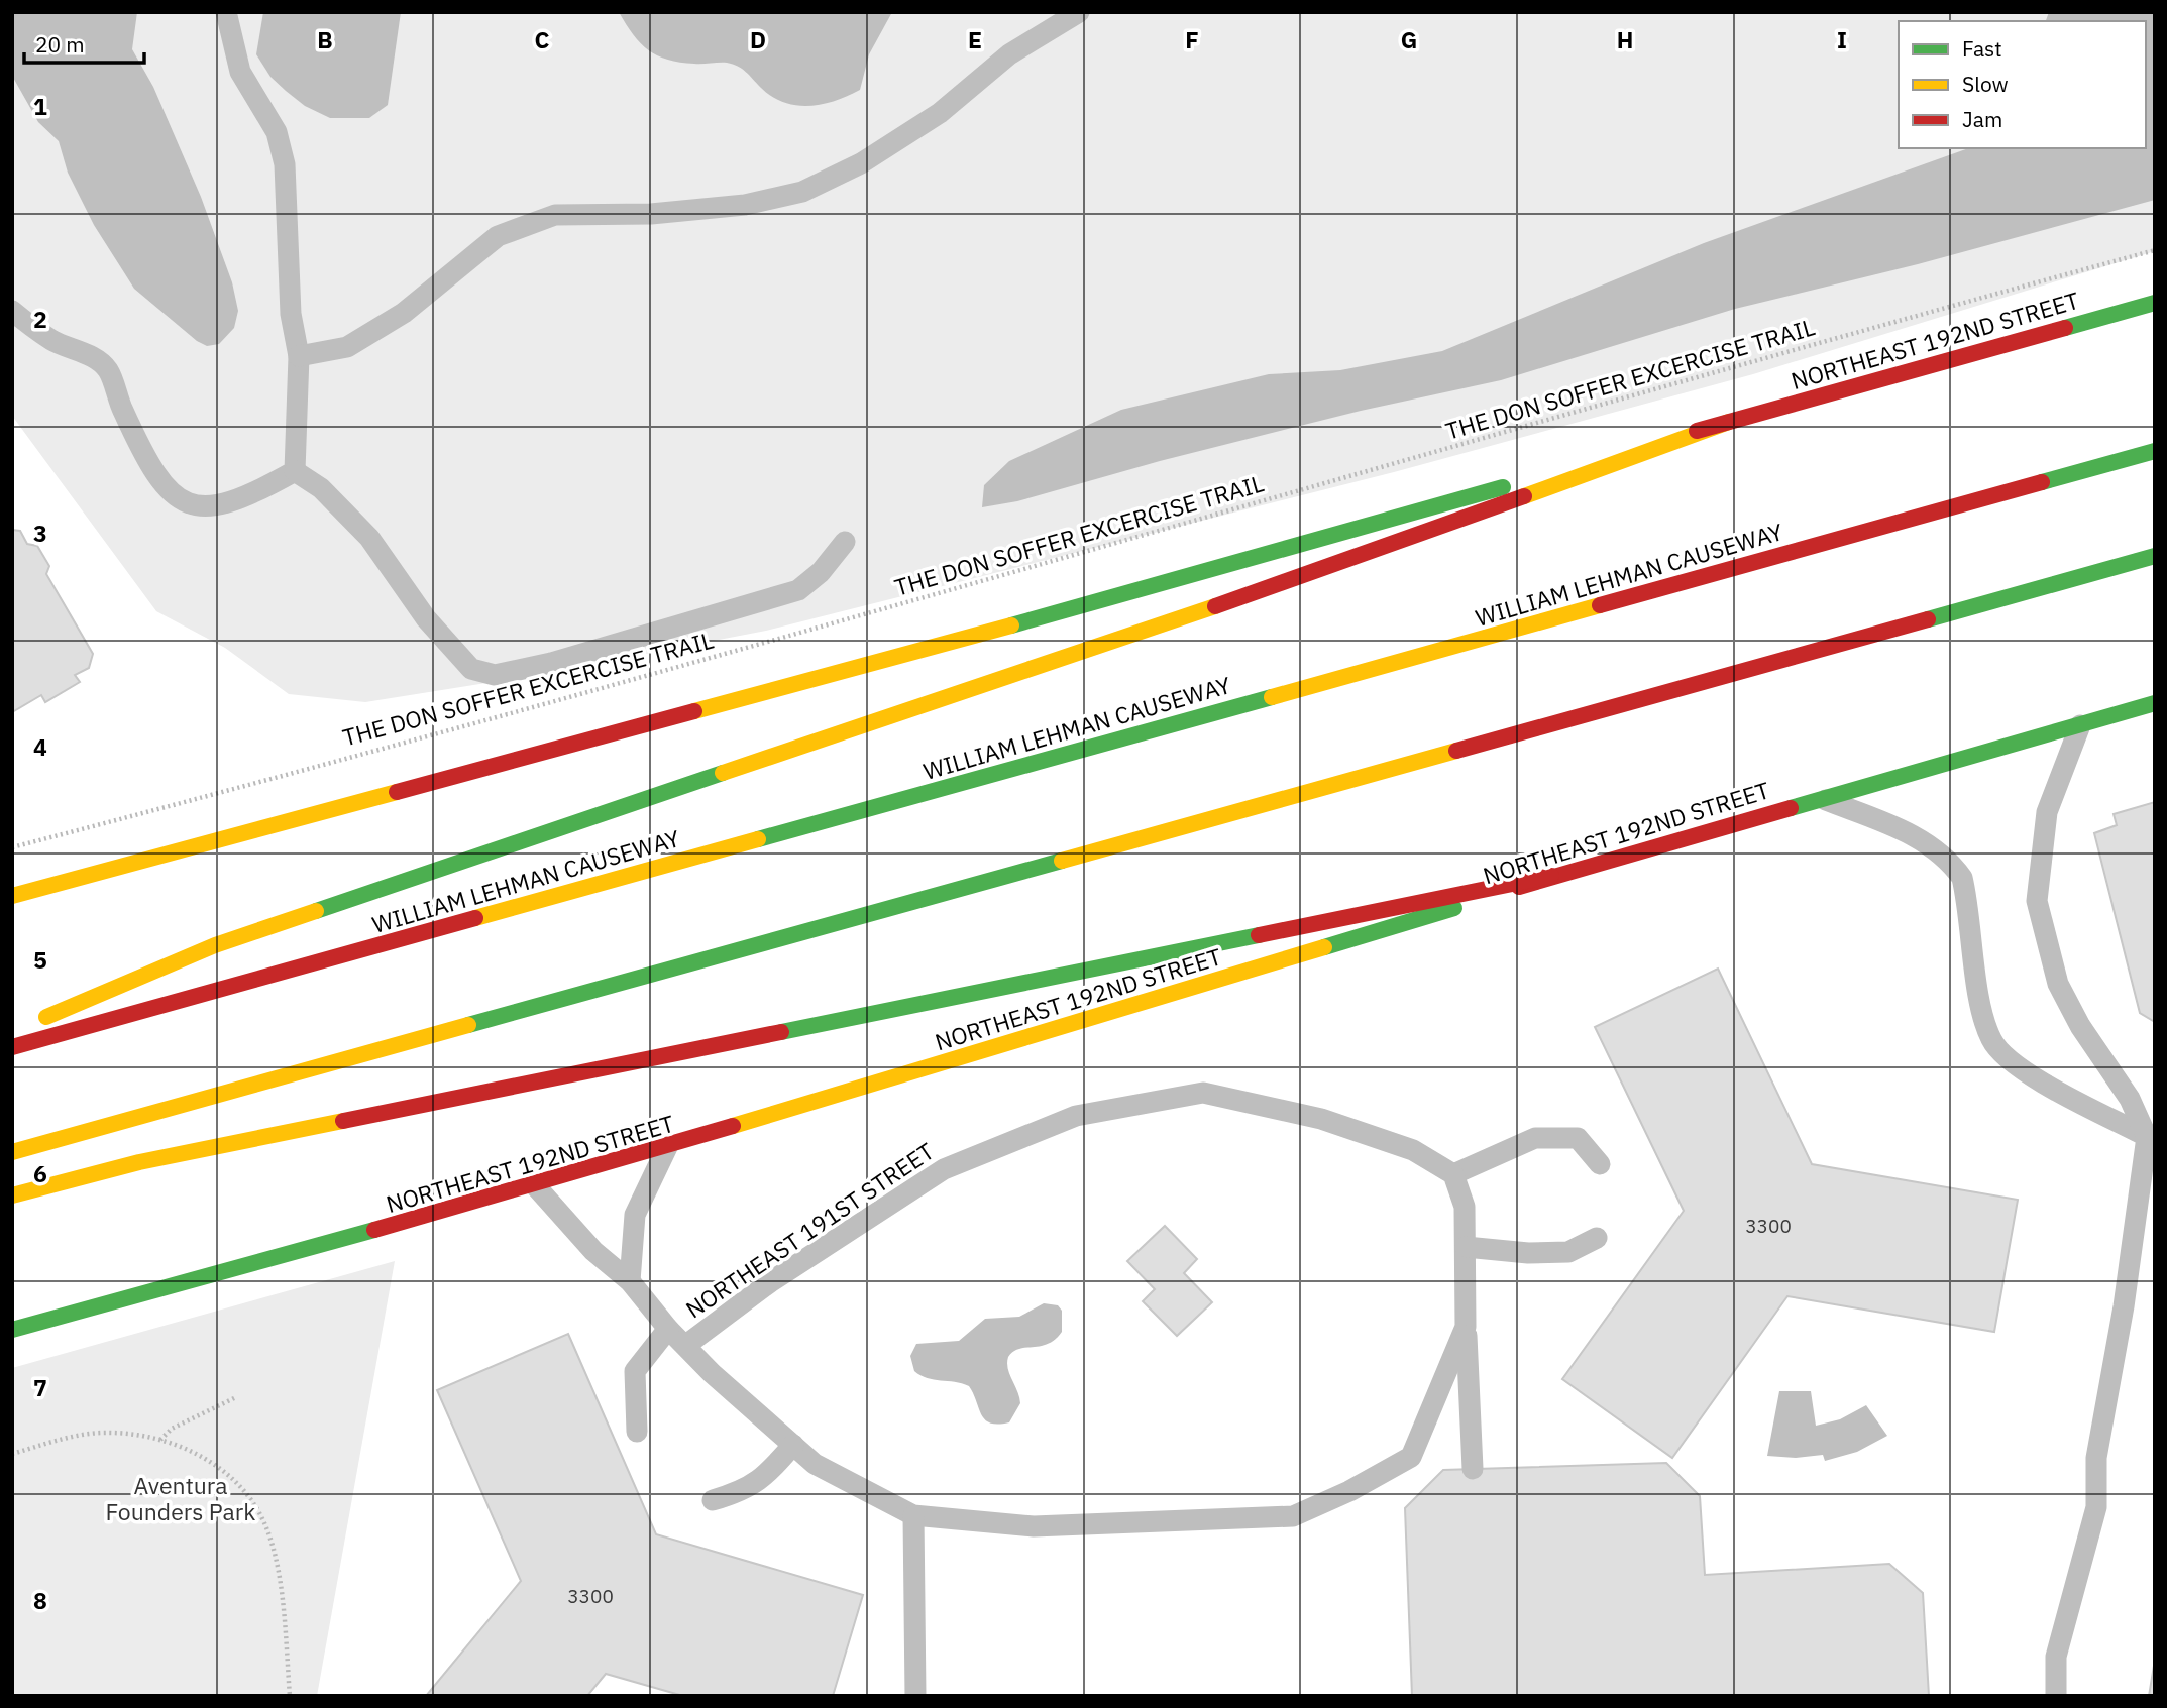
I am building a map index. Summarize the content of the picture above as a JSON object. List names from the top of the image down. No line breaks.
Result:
{"streets":{"main road":["NORTHEAST 192ND STREET","WILLIAM LEHMAN CAUSEWAY"],"lane":["NORTHEAST 191ST STREET"],"path":["THE DON SOFFER EXCERCISE TRAIL"]},"crossings":[["NORTHEAST 192ND STREET","NORTHEAST 191ST STREET"]],"parks":["Aventura Founders Park"],"house_numbers":["3300","3300"],"legend":["Fast","Slow","Jam"],"scale_bar":"20 m","grid":{"columns":["B","C","D","E","F","G","H","I"],"rows":["1","2","3","4","5","6","7","8"]}}
